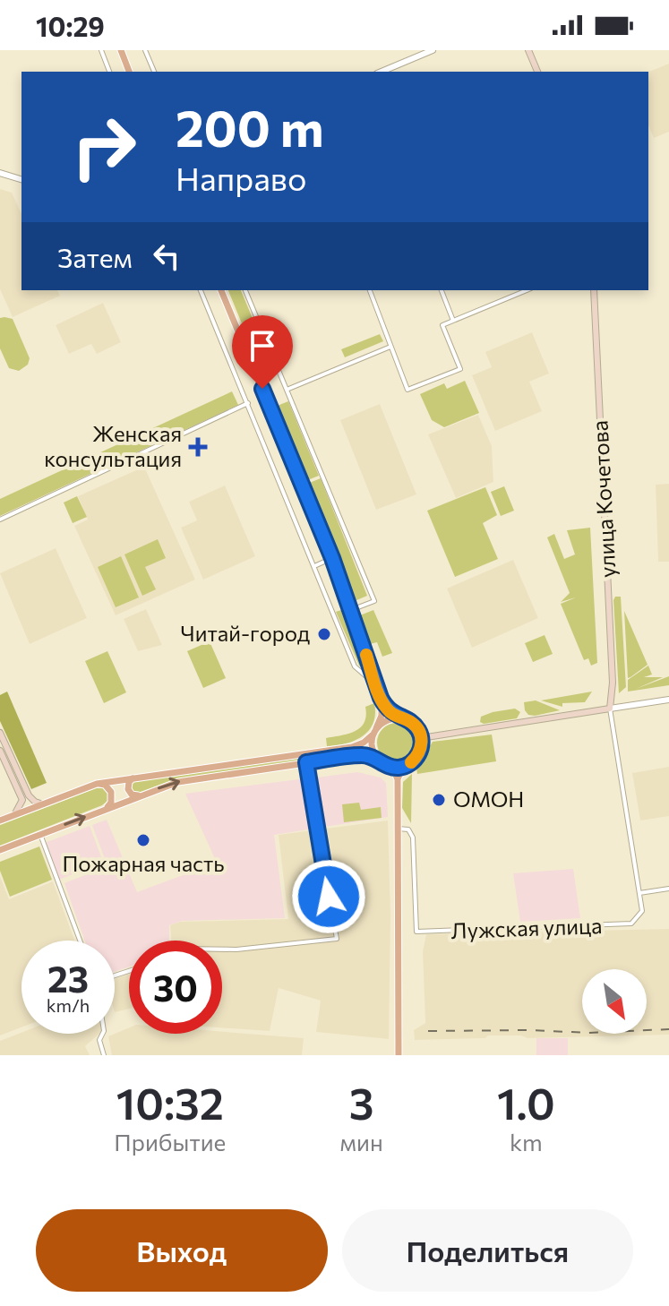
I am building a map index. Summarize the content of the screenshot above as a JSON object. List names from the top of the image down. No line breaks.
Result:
{"streets":{"main road":["улица Кочетова"],"street":["Лужская улица"]},"places":{"health":["Женская консультация"],"other":["Читай-город","ОМОН","Пожарная часть"]},"north":"bottom right","page":{"status":"10:29","turn":["200 m","Направо"],"then":"Затем","speed":"23 km/h","limit":"30","eta":["10:32","Прибытие","3","мин","1.0","km"],"buttons":["Выход","Поделиться"]}}
